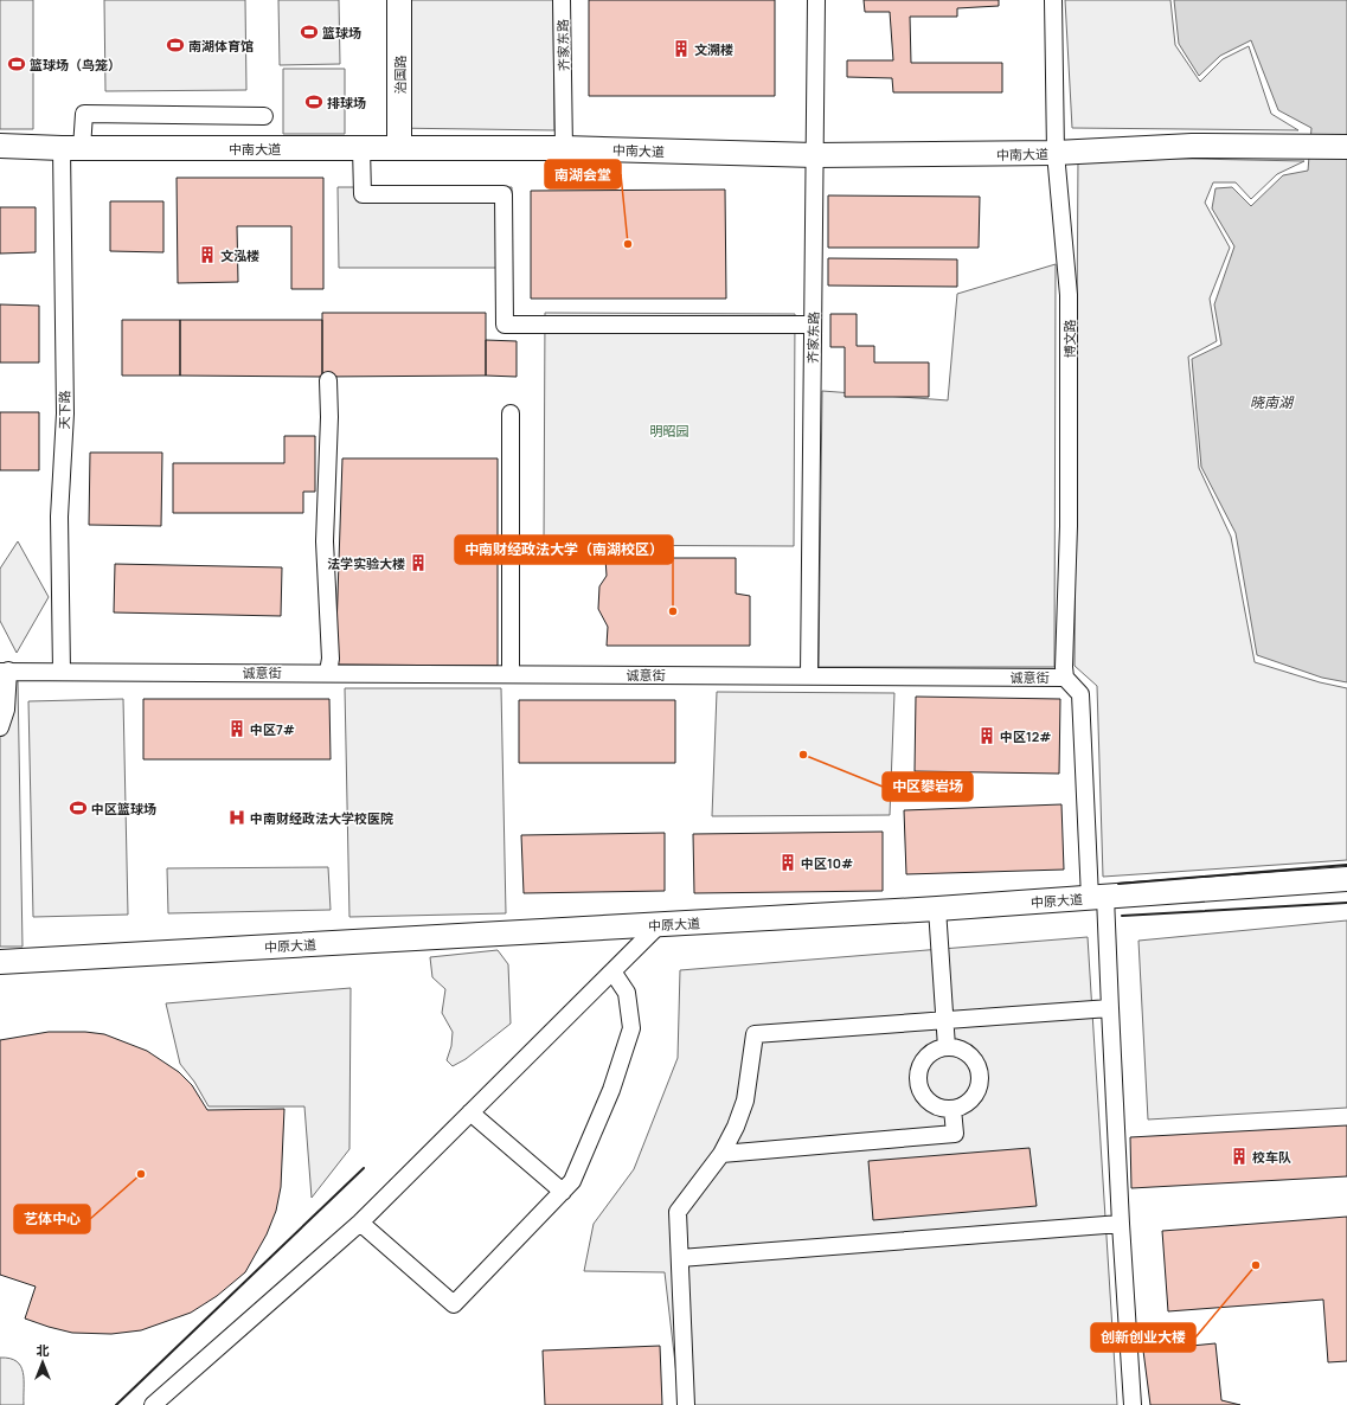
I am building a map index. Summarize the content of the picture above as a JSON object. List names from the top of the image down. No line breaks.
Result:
{"streets":{"main road":["治国路","中南大道","中原大道"],"street":["齐家东路","博文路","天下路","诚意街"]},"crossings":[["齐家东路","中南大道"],["齐家东路","诚意街"],["治国路","中南大道"],["中南大道","博文路"],["中南大道","天下路"],["博文路","诚意街"],["天下路","诚意街"],["诚意街","中原大道"]],"water":["晓南湖"],"parks":["明昭园"],"places":{"sports":["篮球场","南湖体育馆","篮球场（鸟笼）","排球场","中区篮球场"],"building":["文溯楼","文泓楼","法学实验大楼","中区7#","中区12#","中区10#","校车队"],"other":["南湖会堂","中南财经政法大学（南湖校区）","中区攀岩场","艺体中心","创新创业大楼"],"hospital":["中南财经政法大学校医院"]},"north":"top"}
